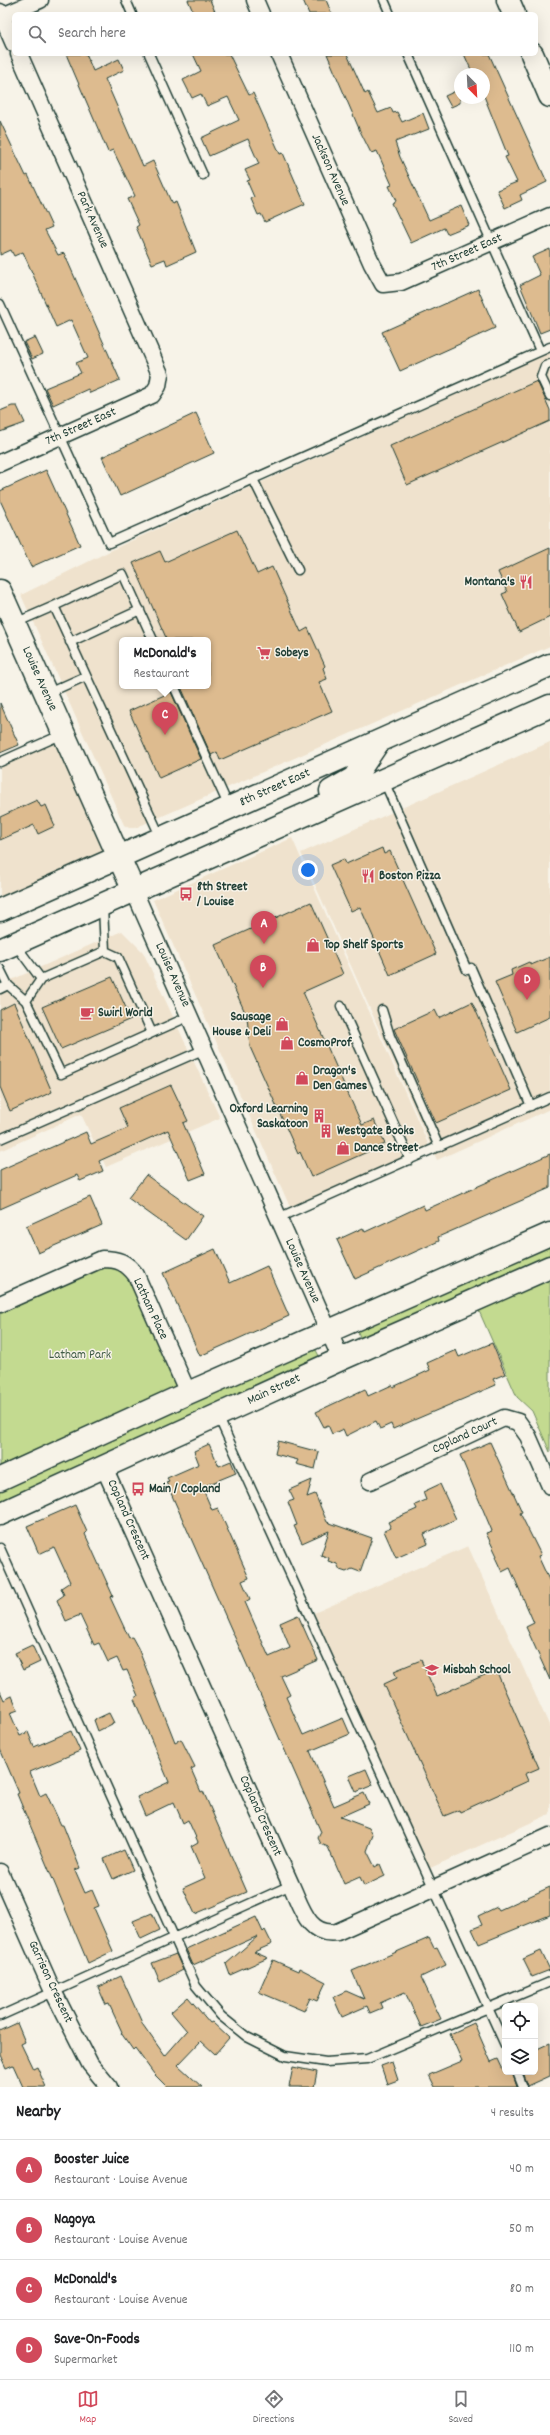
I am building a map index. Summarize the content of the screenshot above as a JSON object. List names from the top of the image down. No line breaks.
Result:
{"streets":{"street":["Jackson Avenue","Park Avenue","7th Street East","Louise Avenue","8th Street East","Latham Place","Main Street","Copland Court","Copland Crescent","Garrison Crescent"]},"crossings":[["Jackson Avenue","7th Street East"],["Park Avenue","7th Street East"],["Louise Avenue","8th Street East"],["Louise Avenue","Main Street"],["Main Street","Copland Crescent"]],"parks":["Latham Park"],"places":{"restaurant":["Montana's","Boston Pizza"],"supermarket":["Sobeys"],"bus stop":["8th Street / Louise","Main / Copland"],"shop":["Top Shelf Sports","Sausage House & Deli","CosmoProf","Dragon's Den Games","Dance Street"],"cafe":["Swirl World"],"building":["Oxford Learning Saskatoon","Westgate Books"],"school or university":["Misbah School"]},"north":"bottom right","page":{"search":"Search here","popup":["McDonald's","Restaurant"],"pins":["C","A","B","D"],"heading":["Nearby","4 results"],"list":[{"mark":"A","name":"Booster Juice","note":"Restaurant · Louise Avenue","value":"40 m"},{"mark":"B","name":"Nagoya","note":"Restaurant · Louise Avenue","value":"50 m"},{"mark":"C","name":"McDonald's","note":"Restaurant · Louise Avenue","value":"80 m"},{"mark":"D","name":"Save-On-Foods","note":"Supermarket","value":"110 m"}],"nav":["Map","Directions","Saved"]}}
